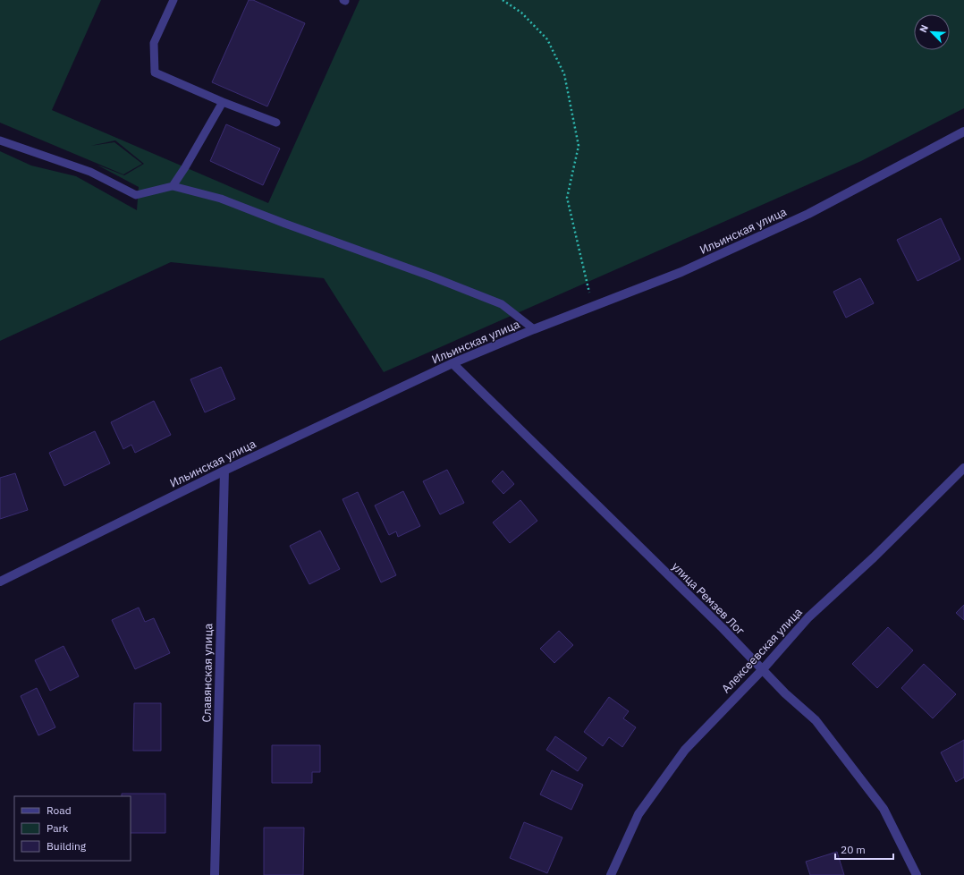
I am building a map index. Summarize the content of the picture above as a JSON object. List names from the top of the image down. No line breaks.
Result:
{"streets":{"street":["Ильинская улица","улица Ремзев Лог","Алексеевская улица","Славянская улица"]},"crossings":[["Ильинская улица","улица Ремзев Лог"],["Ильинская улица","Славянская улица"],["улица Ремзев Лог","Алексеевская улица"]],"legend":["Road","Park","Building"],"scale_bar":"20 m","north":"top left"}
